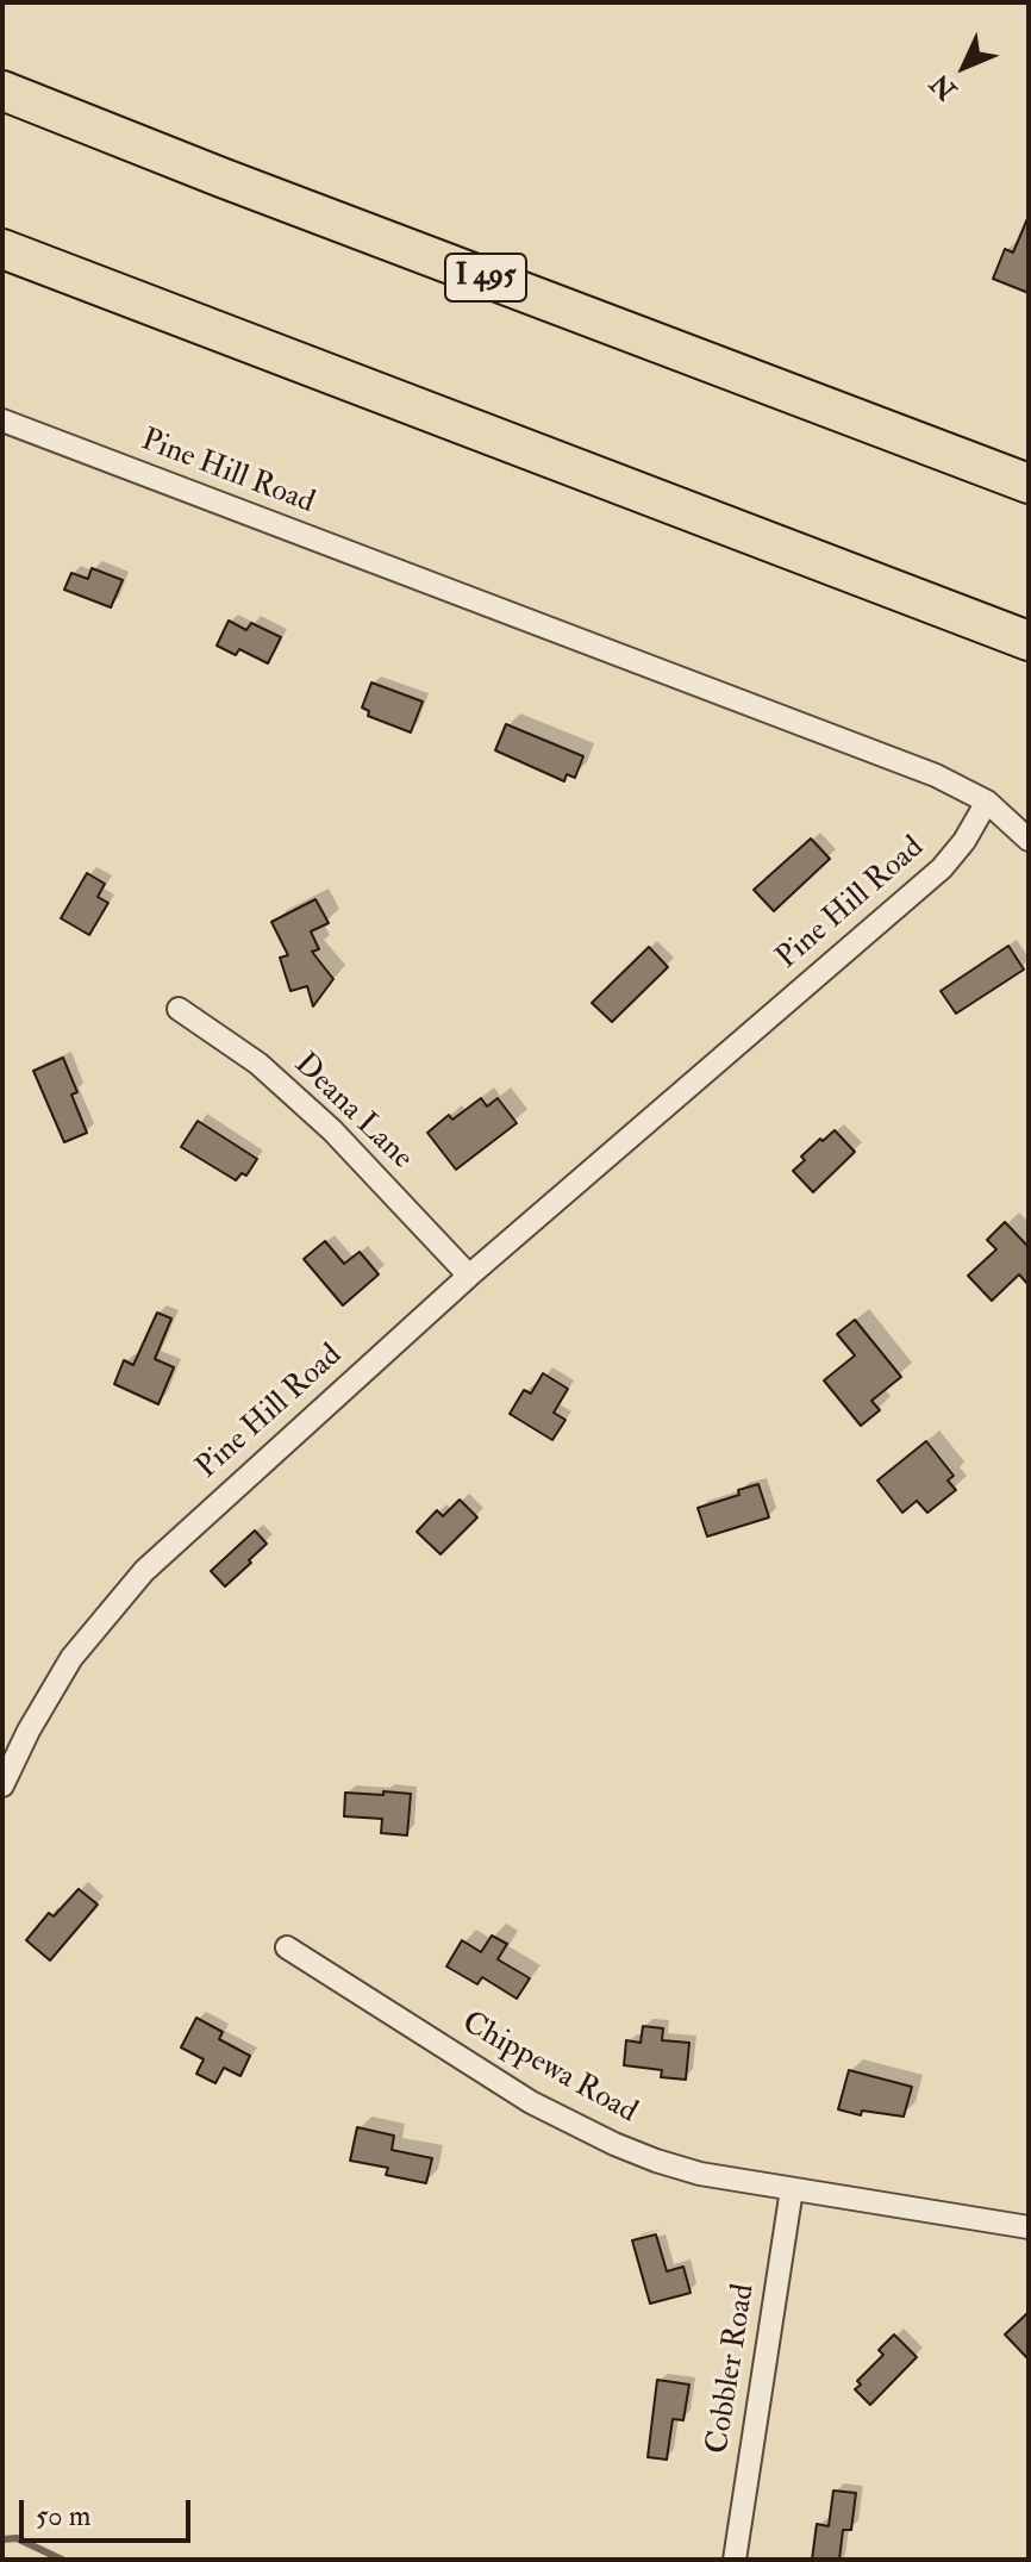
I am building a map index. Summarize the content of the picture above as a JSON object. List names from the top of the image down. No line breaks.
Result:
{"streets":{"highway":["I 495"],"street":["Pine Hill Road","Deana Lane","Chippewa Road","Cobbler Road"]},"crossings":[["Pine Hill Road","Deana Lane"],["Chippewa Road","Cobbler Road"]],"scale_bar":"50 m","north":"bottom left"}
